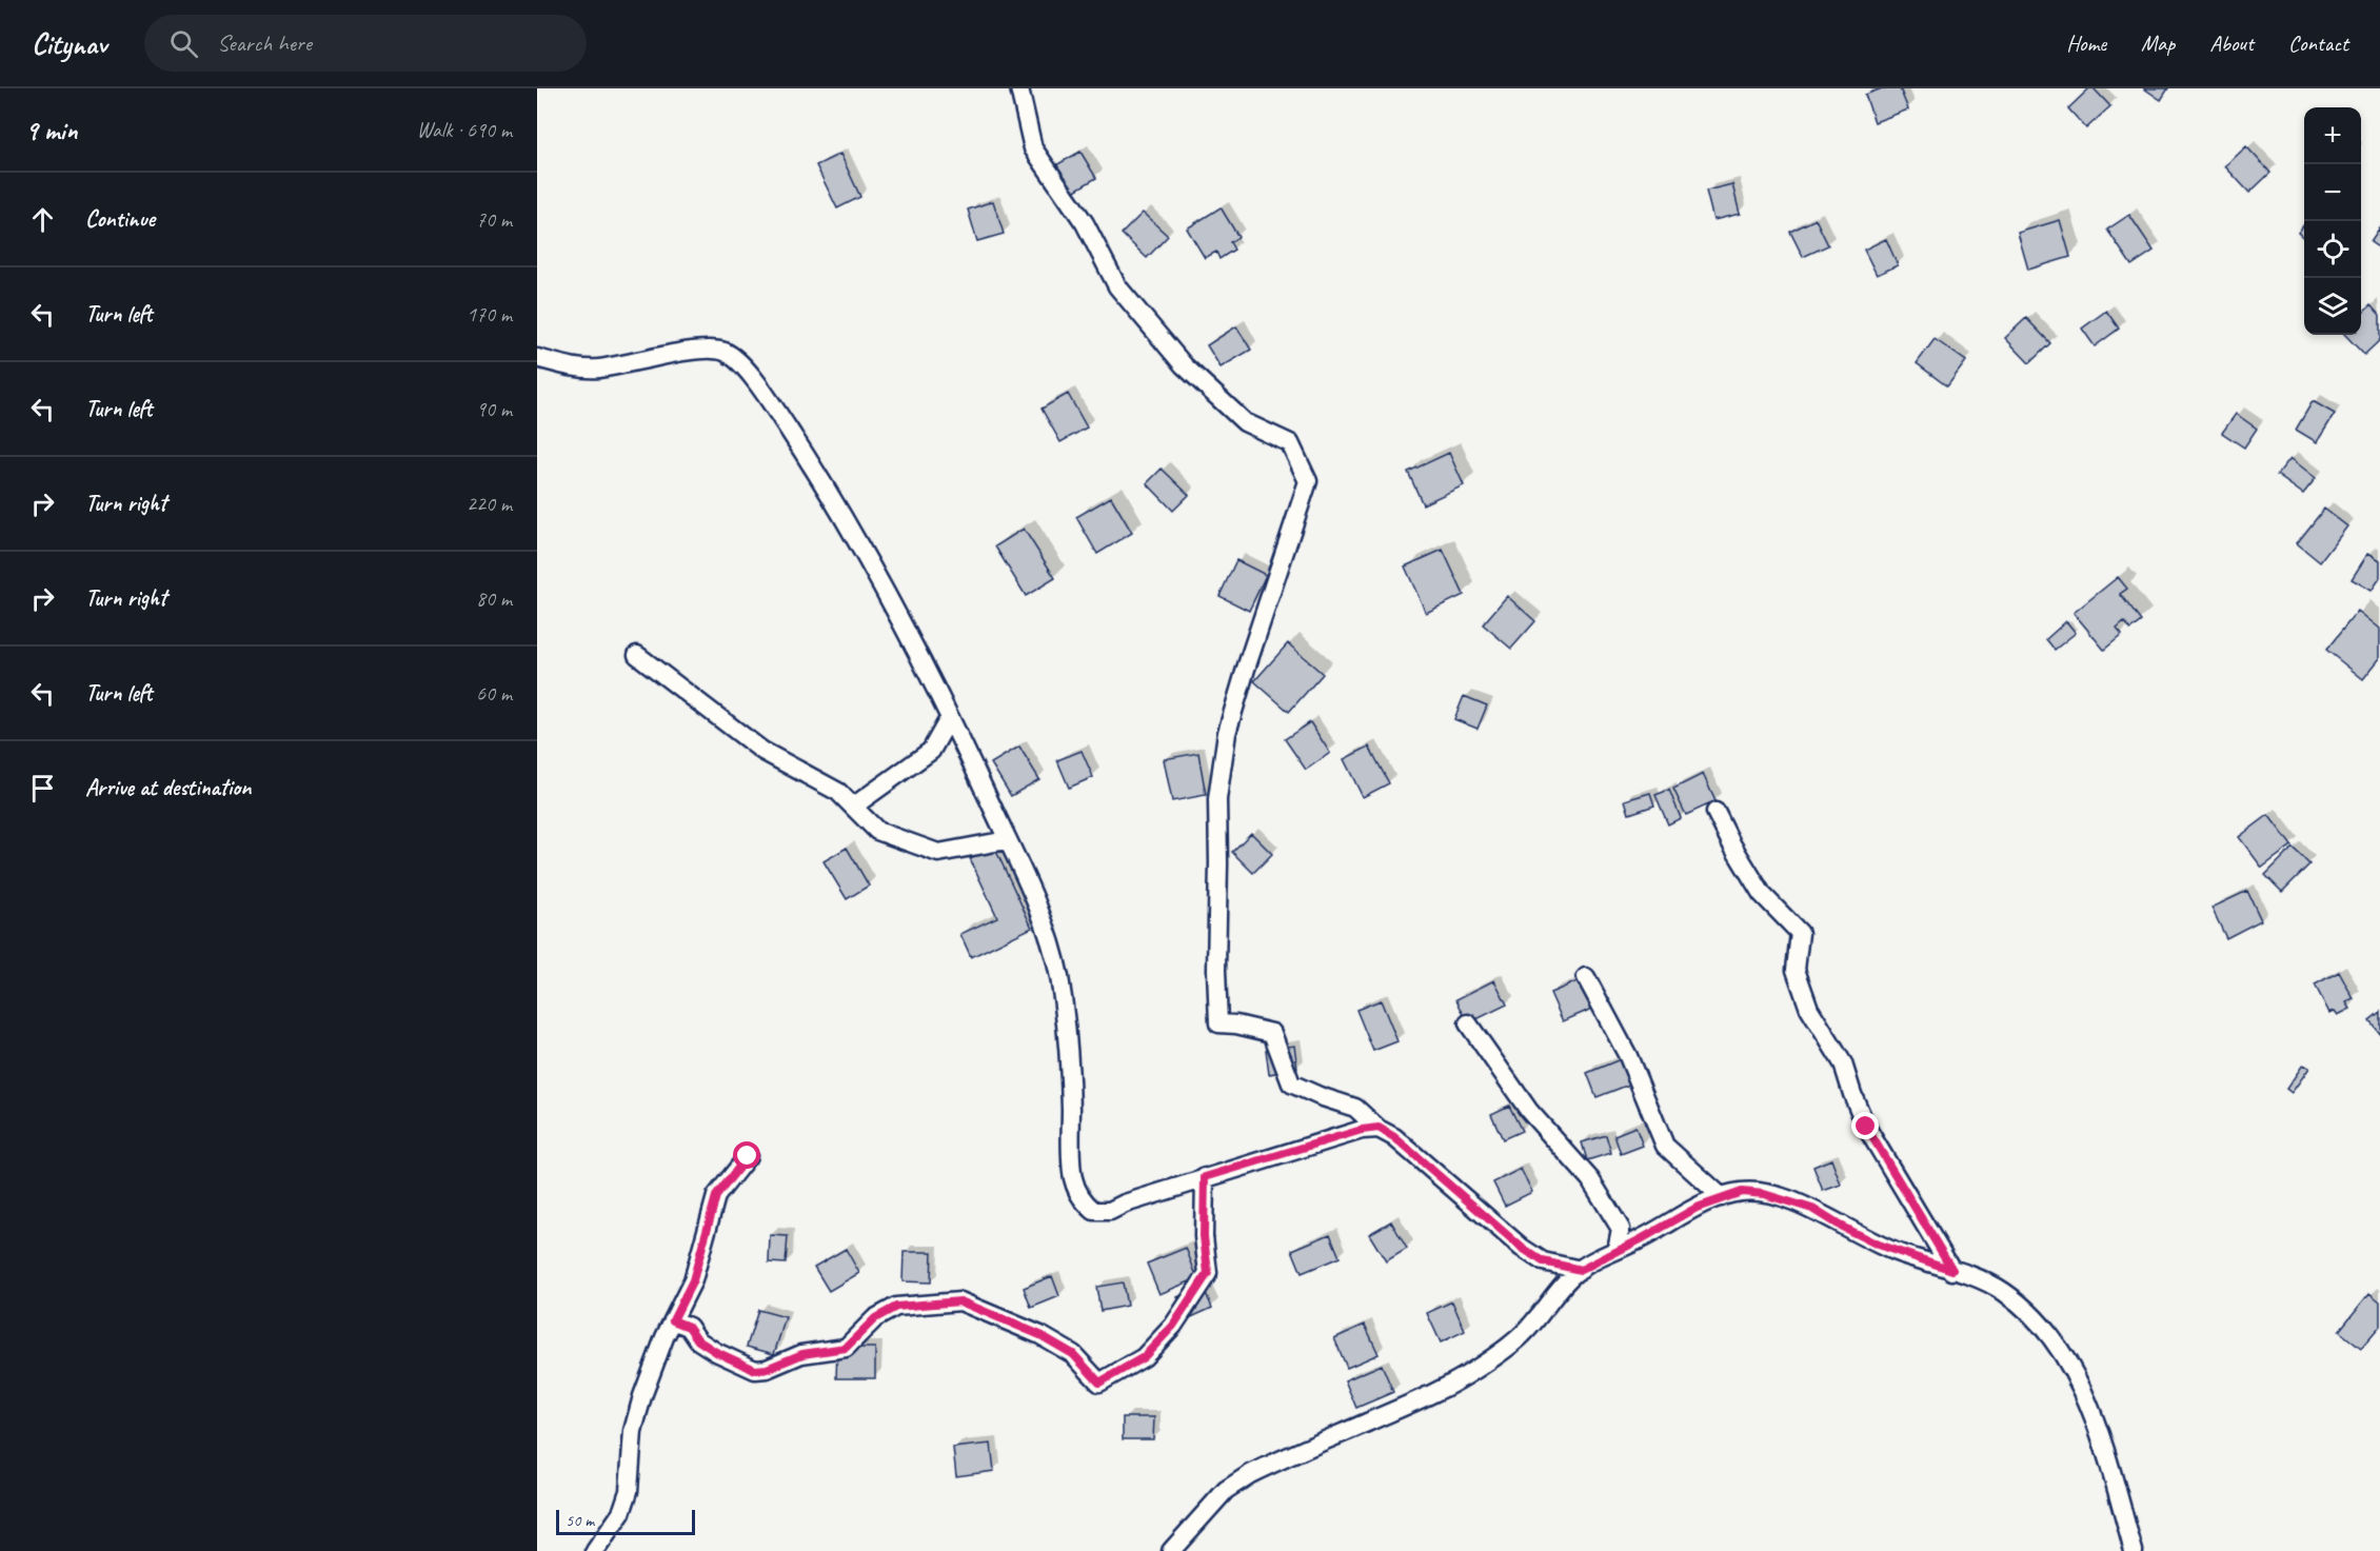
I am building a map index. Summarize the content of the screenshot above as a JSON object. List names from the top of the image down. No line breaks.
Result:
{"scale_bar":"50 m","page":{"header":"Citynav","search":"Search here","nav":["Home","Map","About","Contact"],"heading":["9 min","Walk · 690 m"],"map_buttons":["+","−"],"list":[["Continue","70 m"],["Turn left","170 m"],["Turn left","90 m"],["Turn right","220 m"],["Turn right","80 m"],["Turn left","60 m"],"Arrive at destination"],"scale":"50 m"}}
